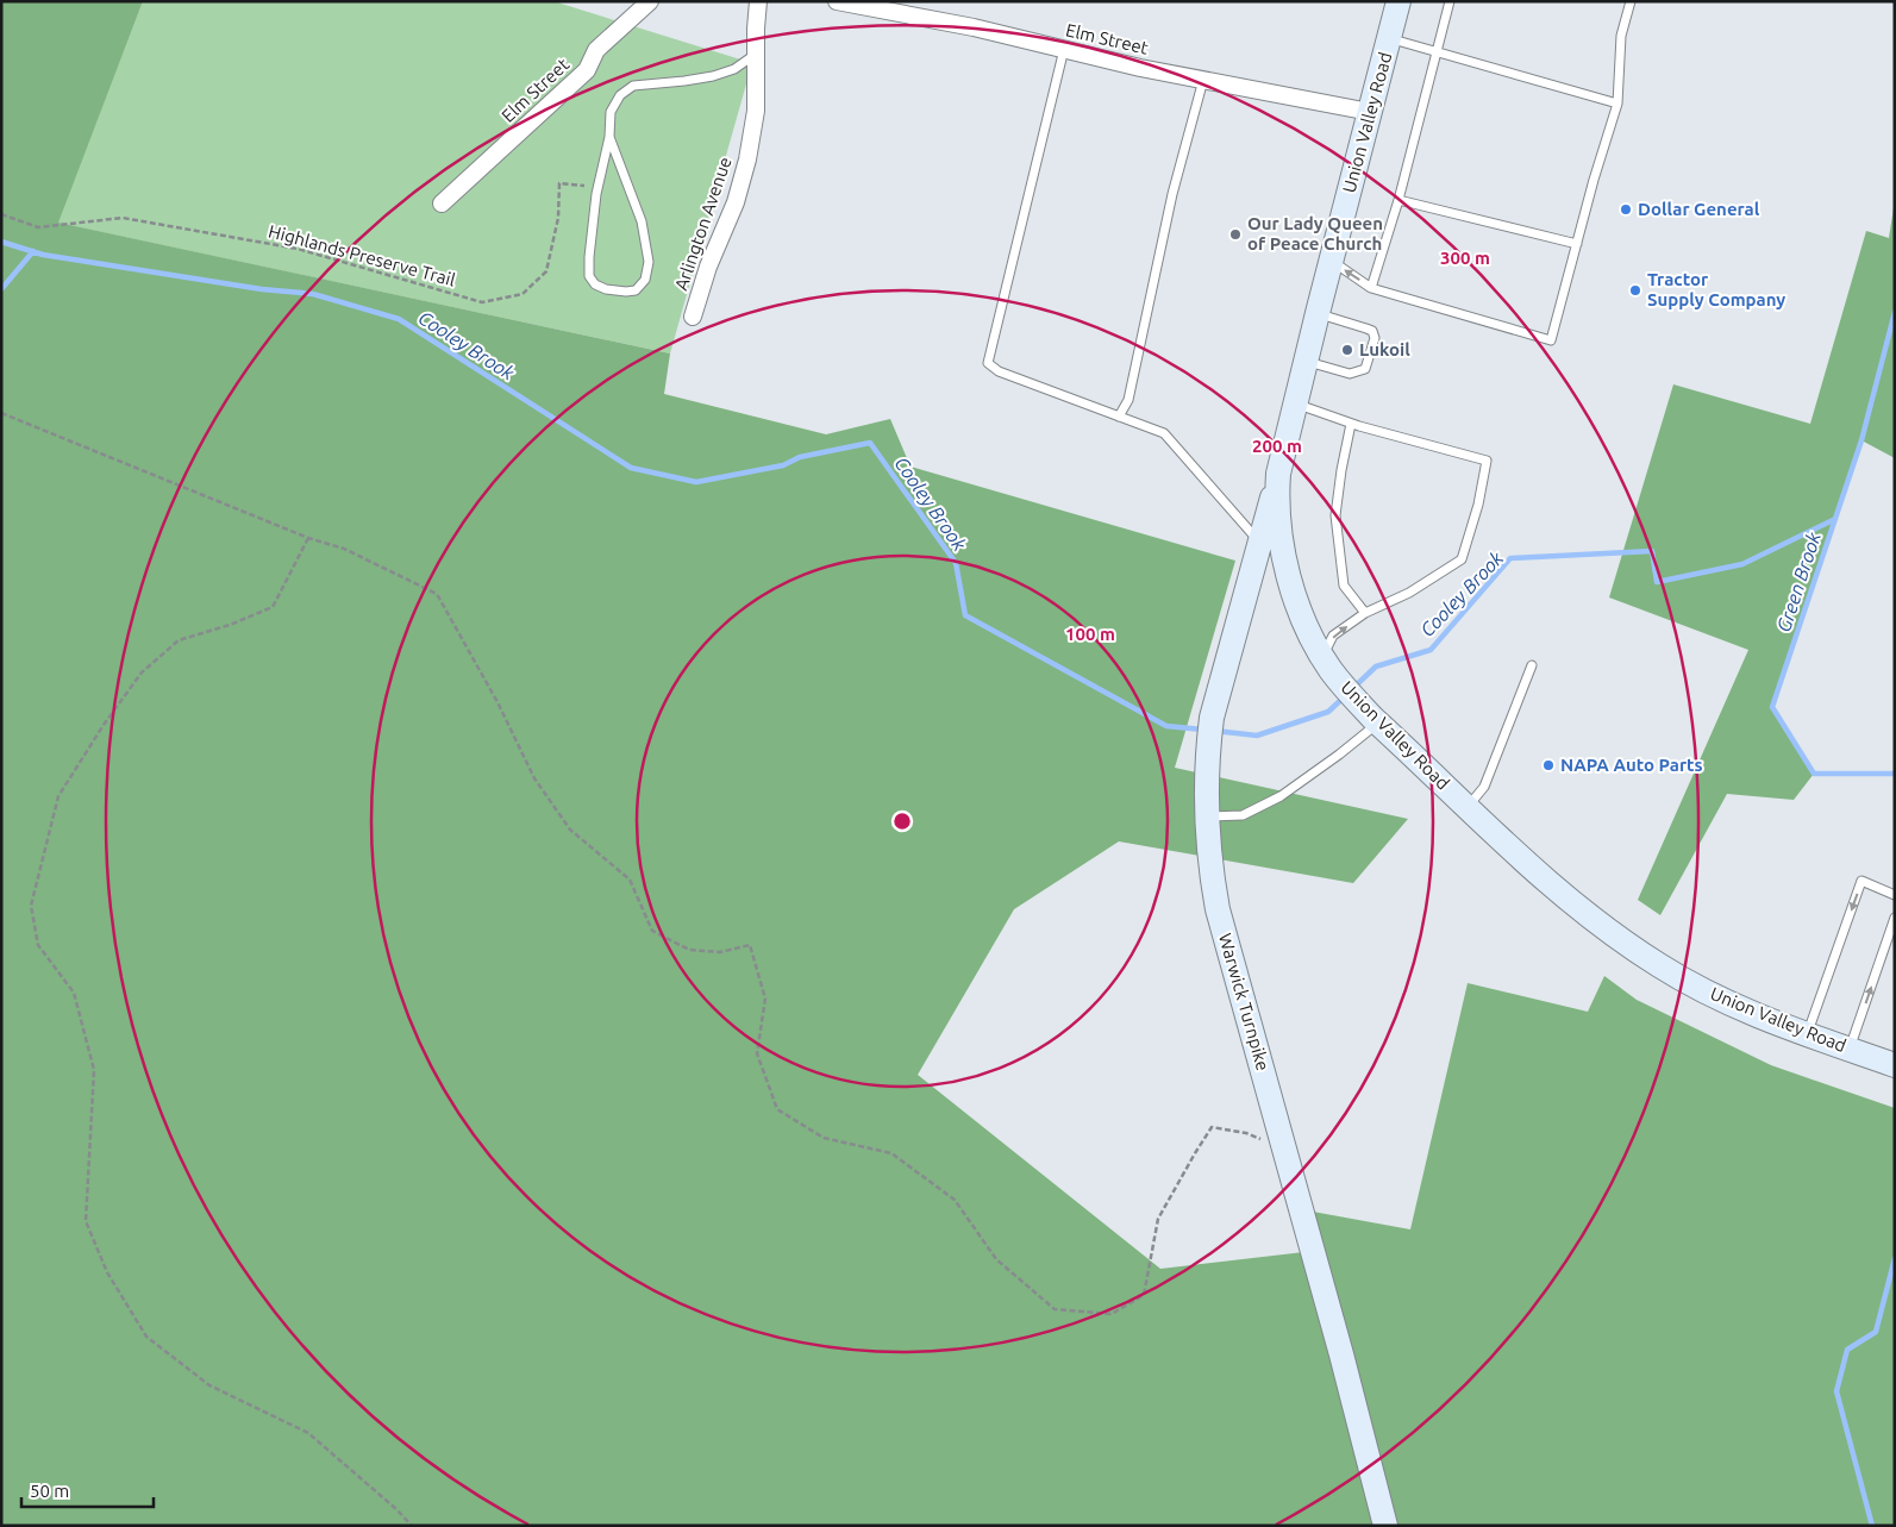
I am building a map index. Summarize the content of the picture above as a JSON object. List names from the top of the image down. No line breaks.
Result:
{"streets":{"main road":["Union Valley Road","Warwick Turnpike"],"street":["Elm Street","Arlington Avenue"],"path":["Highlands Preserve Trail"]},"crossings":[["Elm Street","Union Valley Road"],["Union Valley Road","Warwick Turnpike"]],"water":["Cooley Brook","Green Brook"],"places":["Dollar General","Our Lady Queen of Peace Church","Tractor Supply Company","Lukoil","NAPA Auto Parts"],"scale_bar":"50 m","rings":["300 m","200 m","100 m"]}
